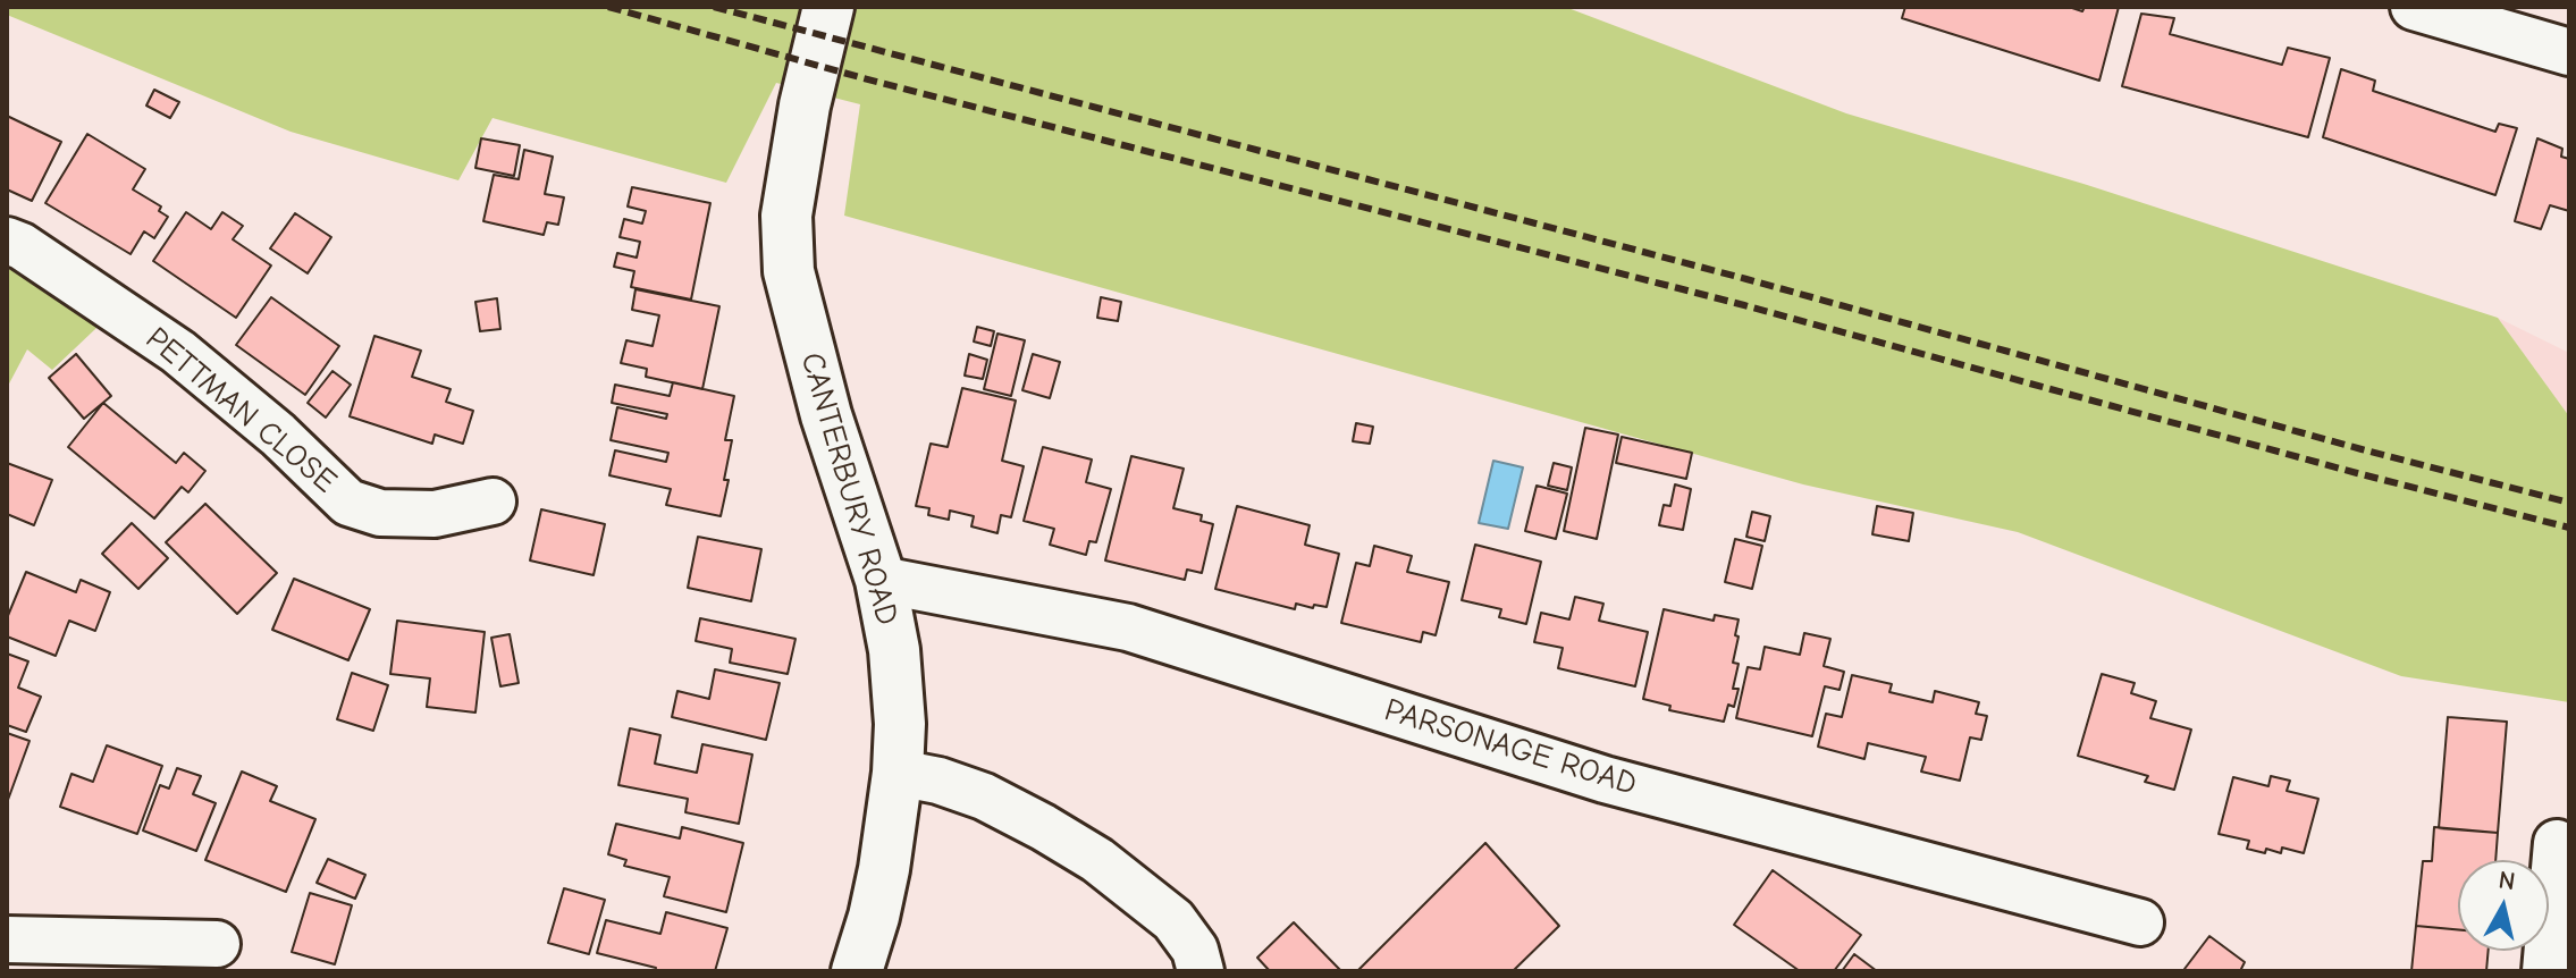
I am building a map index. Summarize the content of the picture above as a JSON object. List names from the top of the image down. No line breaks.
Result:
{"streets":{"main road":["CANTERBURY ROAD"],"street":["PETTMAN CLOSE","PARSONAGE ROAD"]},"crossings":[["CANTERBURY ROAD","PARSONAGE ROAD"]],"north":"top"}
